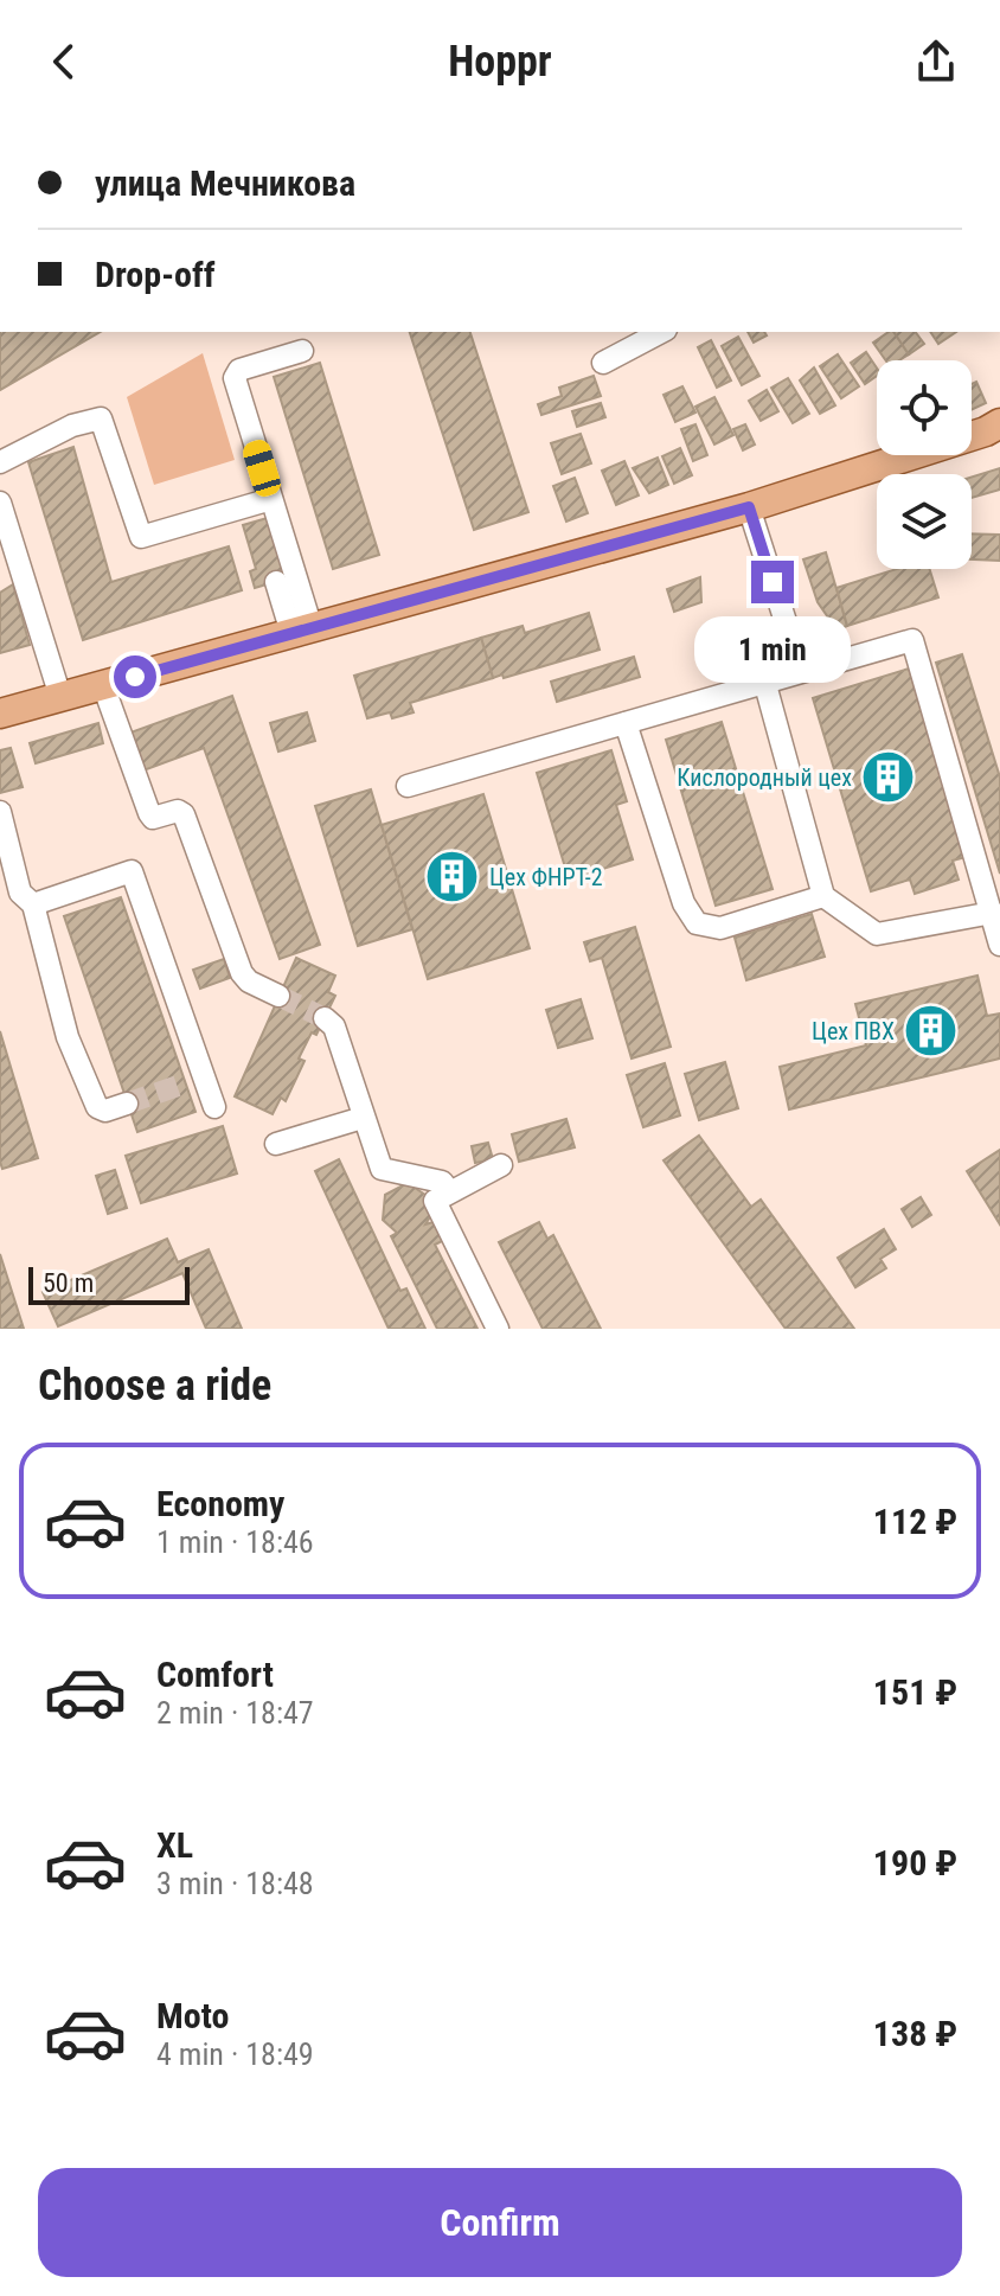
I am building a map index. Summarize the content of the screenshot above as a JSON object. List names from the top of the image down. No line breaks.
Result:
{"places":{"building":["Кислородный цех","Цех ФНРТ-2","Цех ПВХ"]},"scale_bar":"50 m","page":{"header":"Hoppr","banner":["улица Мечникова","Drop-off"],"bubble":"1 min","scale":"50 m","heading":"Choose a ride","list":[{"name":"Economy","note":"1 min · 18:46","value":"112 ₽"},{"name":"Comfort","note":"2 min · 18:47","value":"151 ₽"},{"name":"XL","note":"3 min · 18:48","value":"190 ₽"},{"name":"Moto","note":"4 min · 18:49","value":"138 ₽"}],"buttons":"Confirm"}}
